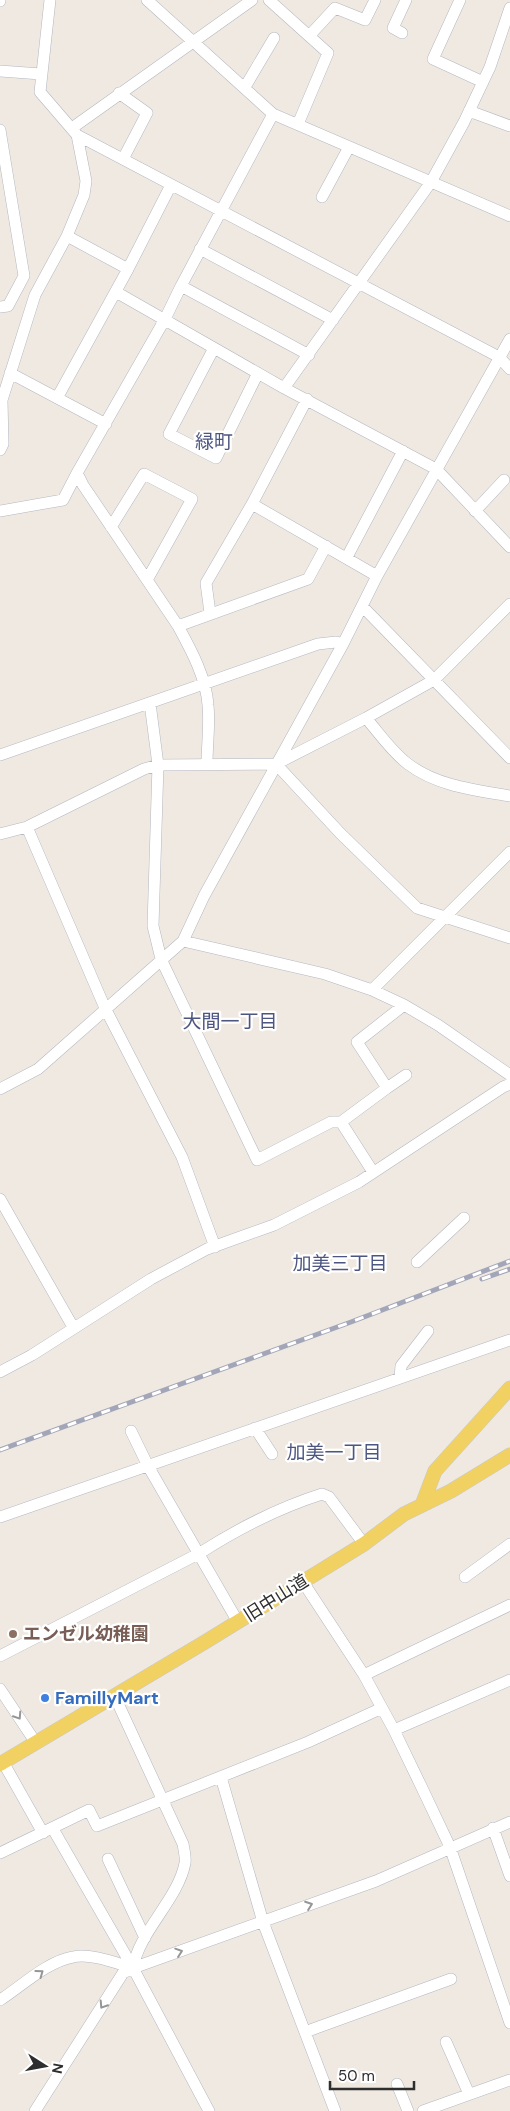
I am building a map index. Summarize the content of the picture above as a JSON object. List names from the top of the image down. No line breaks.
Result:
{"streets":{"main road":["旧中山道"]},"districts":["緑町","大間一丁目","加美三丁目","加美一丁目"],"places":["エンゼル幼稚園","FamillyMart"],"scale_bar":"50 m","north":"right"}
